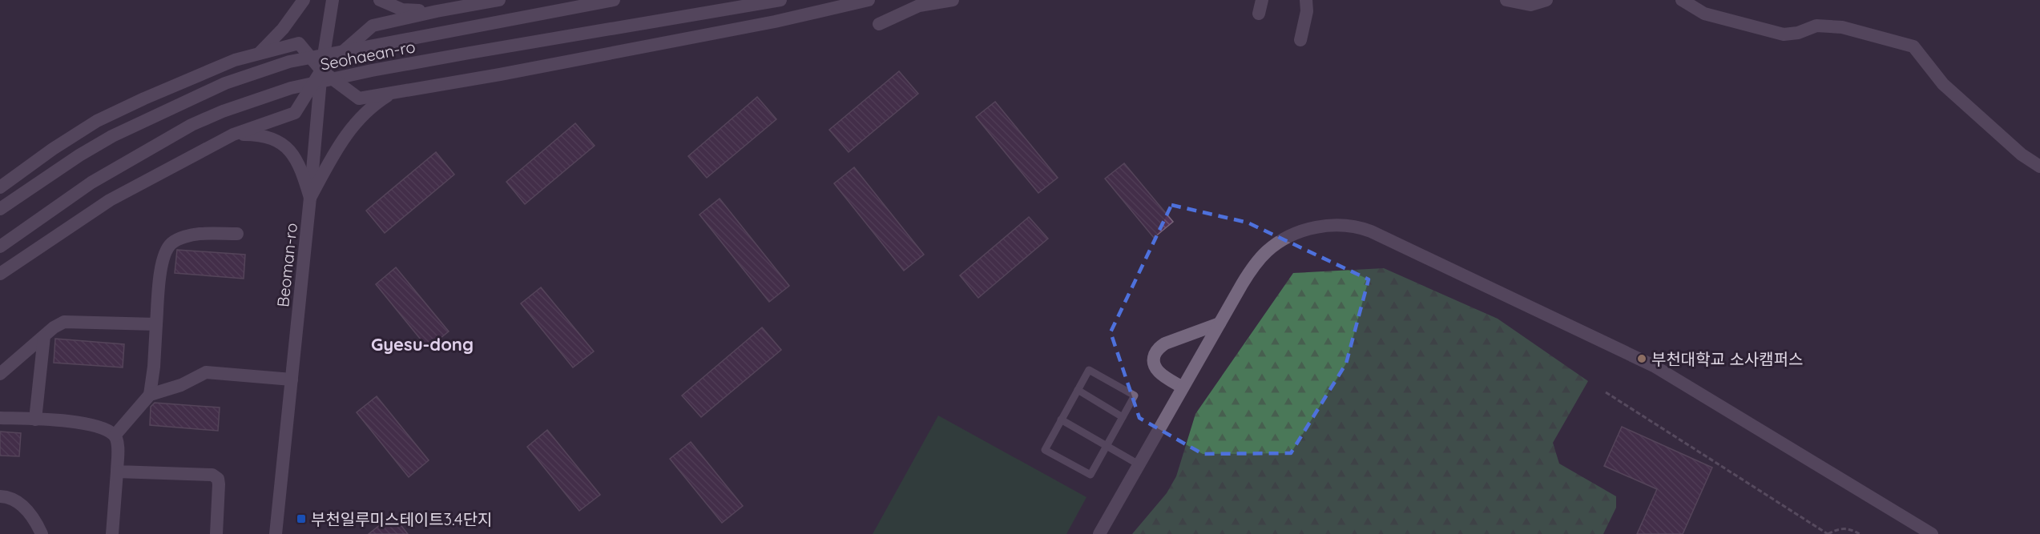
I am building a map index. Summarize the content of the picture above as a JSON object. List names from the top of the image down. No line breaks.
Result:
{"streets":{"street":["Seohaean-ro","Beoman-ro"]},"districts":["Gyesu-dong"],"places":{"other":["부천대학교 소사캠퍼스"],"transit":["부천일루미스테이트3.4단지"]}}
